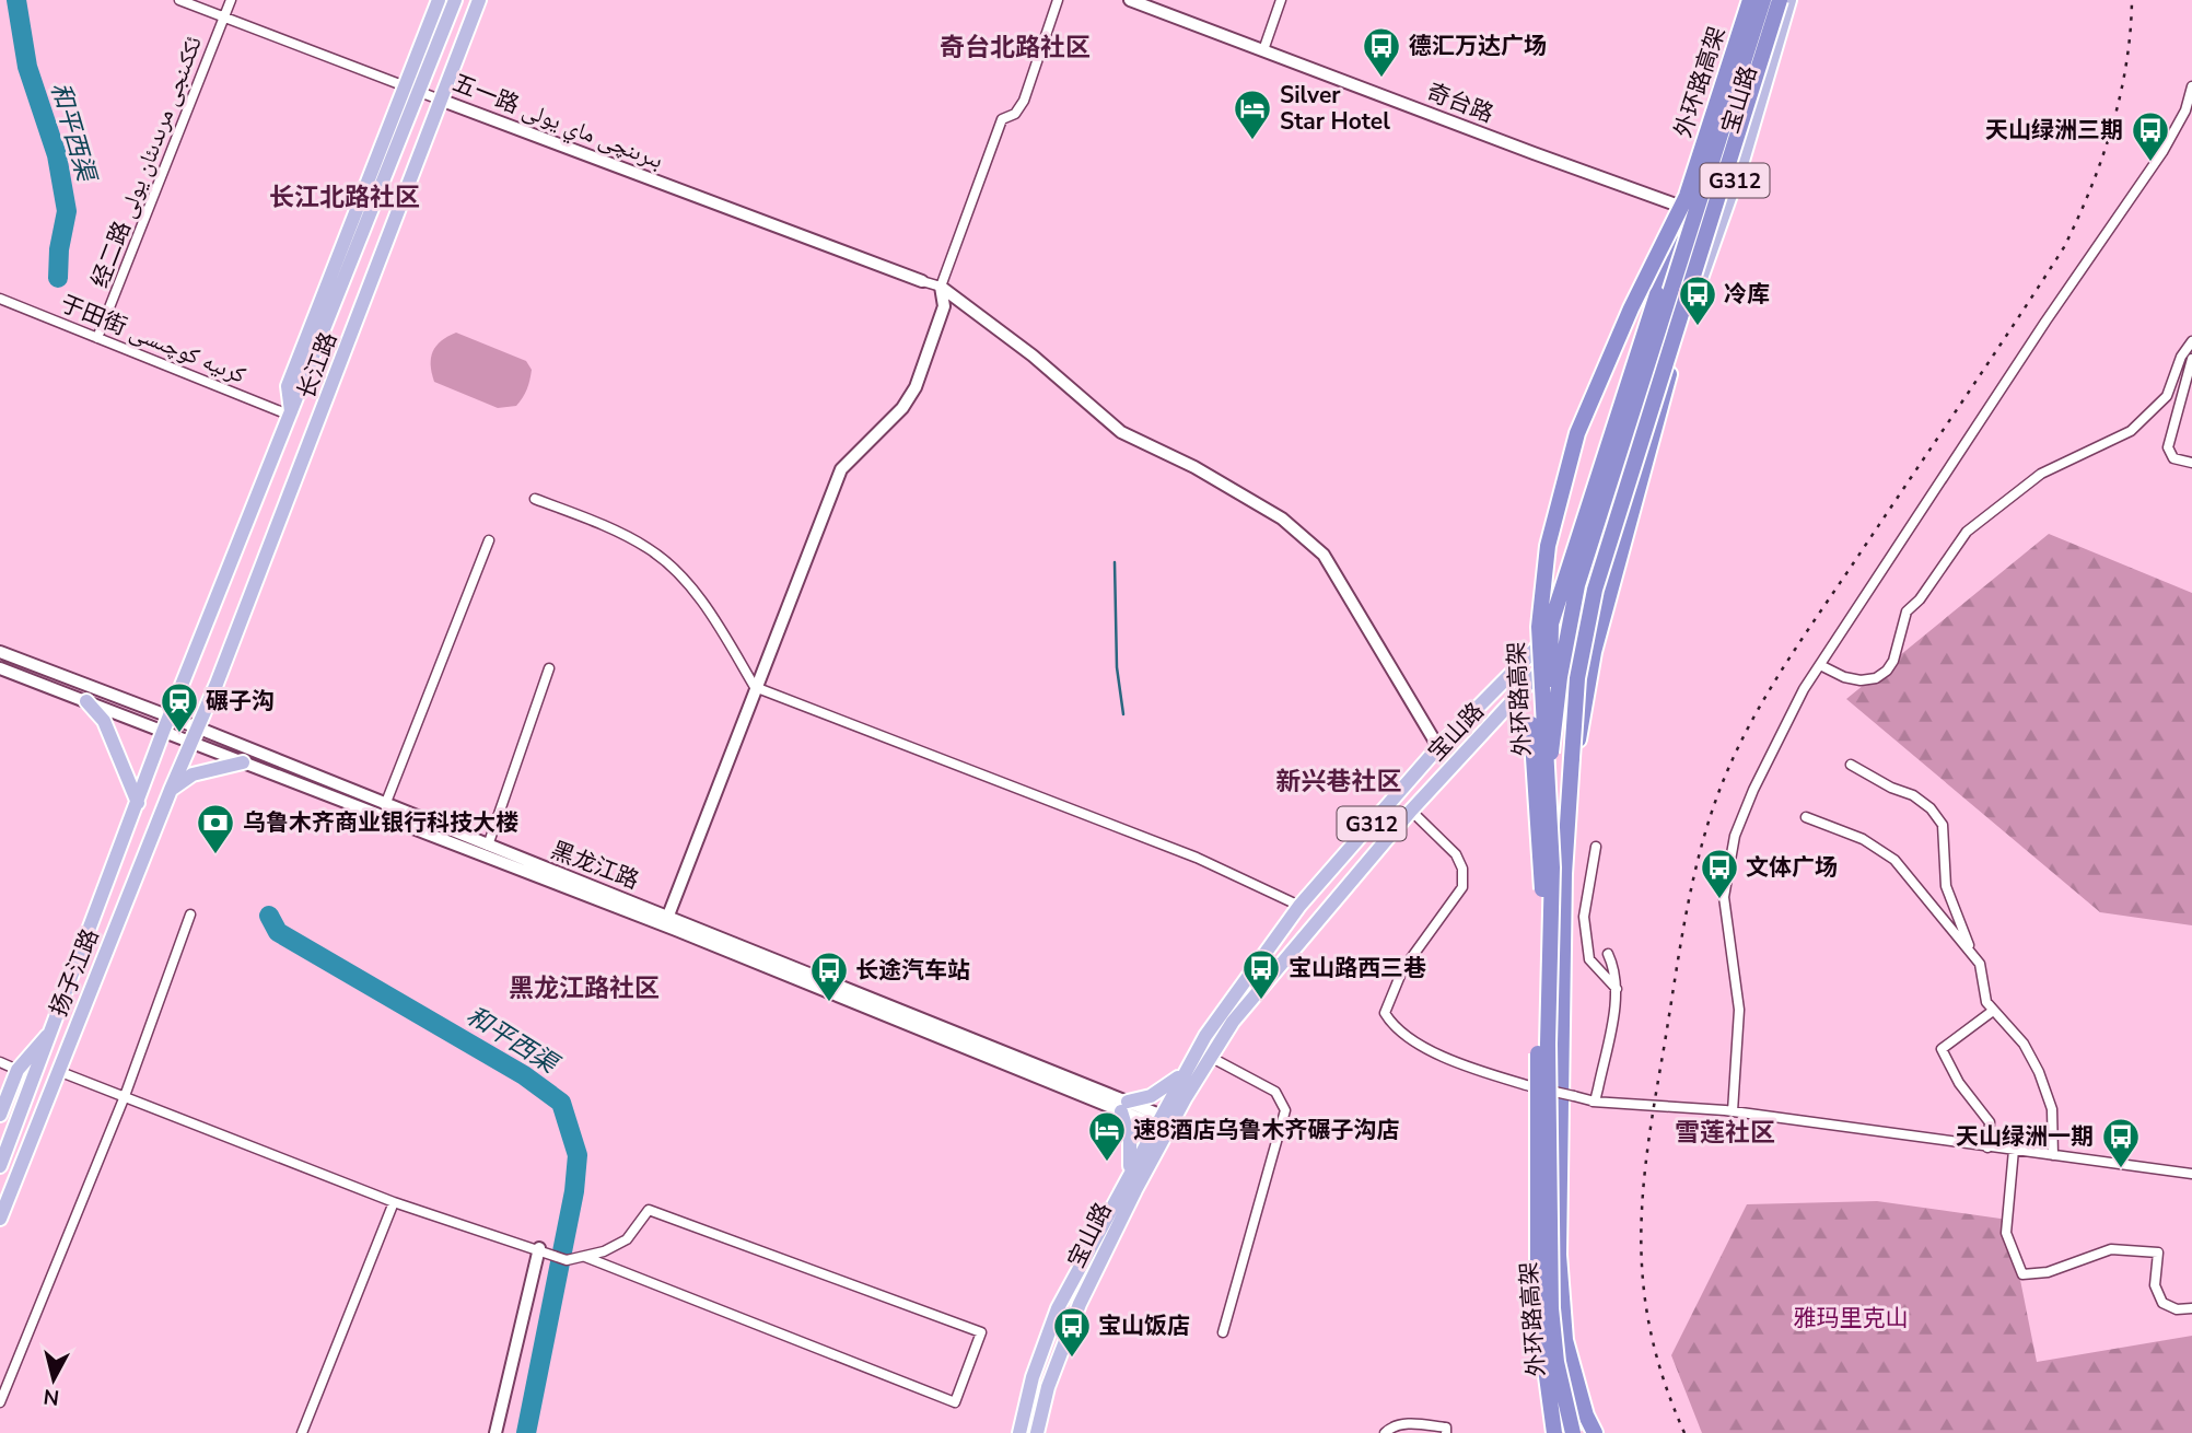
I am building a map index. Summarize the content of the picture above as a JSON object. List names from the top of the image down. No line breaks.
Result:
{"streets":{"highway":["外环路高架"],"main road":["宝山路","G312","长江路","扬子江路"],"street":["奇台路","五一路 بىرىنچى ماي يولى","经二路 ئككىنجى مرىدىئان يولى","于田街 كرىيە كوچىسى","黑龙江路"]},"crossings":[["外环路高架","宝山路"],["宝山路","奇台路"],["宝山路","黑龙江路"],["五一路 بىرىنچى ماي يولى","经二路 ئككىنجى مرىدىئان يولى"],["五一路 بىرىنچى ماي يولى","长江路"],["经二路 ئككىنجى مرىدىئان يولى","于田街 كرىيە كوچىسى"],["于田街 كرىيە كوچىسى","长江路"],["长江路","黑龙江路"],["长江路","扬子江路"],["黑龙江路","扬子江路"]],"districts":["奇台北路社区","长江北路社区","新兴巷社区","黑龙江路社区","雪莲社区"],"water":["和平西渠"],"parks":["雅玛里克山"],"places":{"bus stop":["德汇万达广场","天山绿洲三期","冷库","文体广场","宝山路西三巷","长途汽车站","天山绿洲一期","宝山饭店"],"hotel":["Silver Star Hotel","速8酒店乌鲁木齐碾子沟店"],"station":["碾子沟"],"bank":["乌鲁木齐商业银行科技大楼"]},"north":"bottom"}
